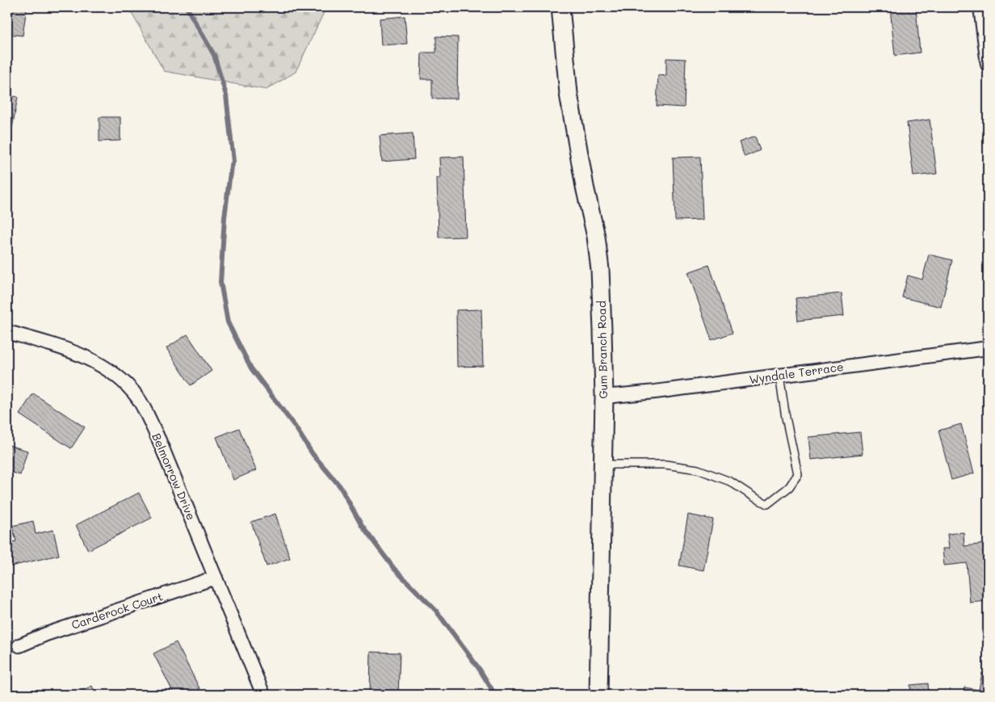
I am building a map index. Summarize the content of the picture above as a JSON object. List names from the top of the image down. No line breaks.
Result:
{"streets":{"street":["Gum Branch Road","Wyndale Terrace","Belmorrow Drive","Carderock Court"]},"crossings":[["Gum Branch Road","Wyndale Terrace"],["Belmorrow Drive","Carderock Court"]]}
